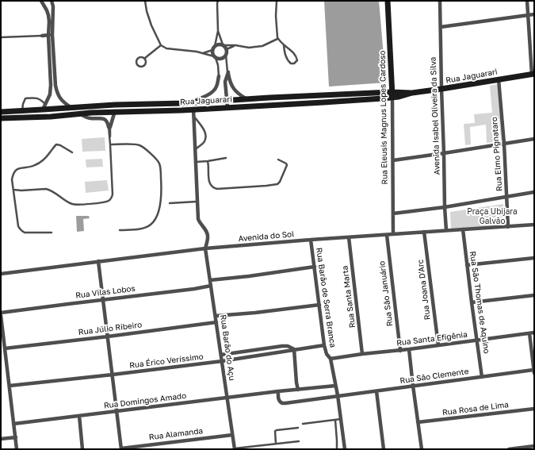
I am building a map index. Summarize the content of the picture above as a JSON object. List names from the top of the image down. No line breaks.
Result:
{"streets":{"main road":["Rua Jaguarari","Rua Eleusis Magnus Lopes Cardoso"],"street":["Avenida Isabel Oliveira da Silva","Rua Elmo Pignataro","Avenida do Sol","Rua Joana D'Arc","Rua Vilas Lobos","Rua São Januário","Rua Santa Marta","Rua Barão de Serra Branca","Rua São Thomas de Aquino","Rua Júlio Ribeiro","Rua Santa Efigênia","Rua Barão do Açu","Rua Érico Veríssimo","Rua São Clemente","Rua Domingos Amado","Rua Rosa de Lima","Rua Alamanda"]},"crossings":[["Rua Jaguarari","Avenida Isabel Oliveira da Silva"],["Rua Jaguarari","Rua Eleusis Magnus Lopes Cardoso"],["Rua Jaguarari","Rua Elmo Pignataro"],["Rua Jaguarari","Rua Barão do Açu"],["Avenida Isabel Oliveira da Silva","Avenida do Sol"],["Rua Eleusis Magnus Lopes Cardoso","Avenida do Sol"],["Rua Elmo Pignataro","Avenida do Sol"],["Avenida do Sol","Rua Joana D'Arc"],["Avenida do Sol","Rua São Januário"],["Avenida do Sol","Rua Santa Marta"],["Avenida do Sol","Rua Barão de Serra Branca"],["Avenida do Sol","Rua São Thomas de Aquino"],["Avenida do Sol","Rua Barão do Açu"],["Rua Joana D'Arc","Rua Santa Efigênia"],["Rua Vilas Lobos","Rua Barão do Açu"],["Rua São Januário","Rua Santa Efigênia"],["Rua Santa Marta","Rua Santa Efigênia"],["Rua Barão de Serra Branca","Rua Santa Efigênia"],["Rua Barão de Serra Branca","Rua Érico Veríssimo"],["Rua Barão de Serra Branca","Rua São Clemente"],["Rua Barão de Serra Branca","Rua Domingos Amado"],["Rua São Thomas de Aquino","Rua Santa Efigênia"],["Rua São Thomas de Aquino","Rua São Clemente"],["Rua Júlio Ribeiro","Rua Barão do Açu"],["Rua Barão do Açu","Rua Érico Veríssimo"],["Rua Barão do Açu","Rua Domingos Amado"],["Rua Barão do Açu","Rua Alamanda"]],"parks":["Praça Ubijara Galvão"]}
